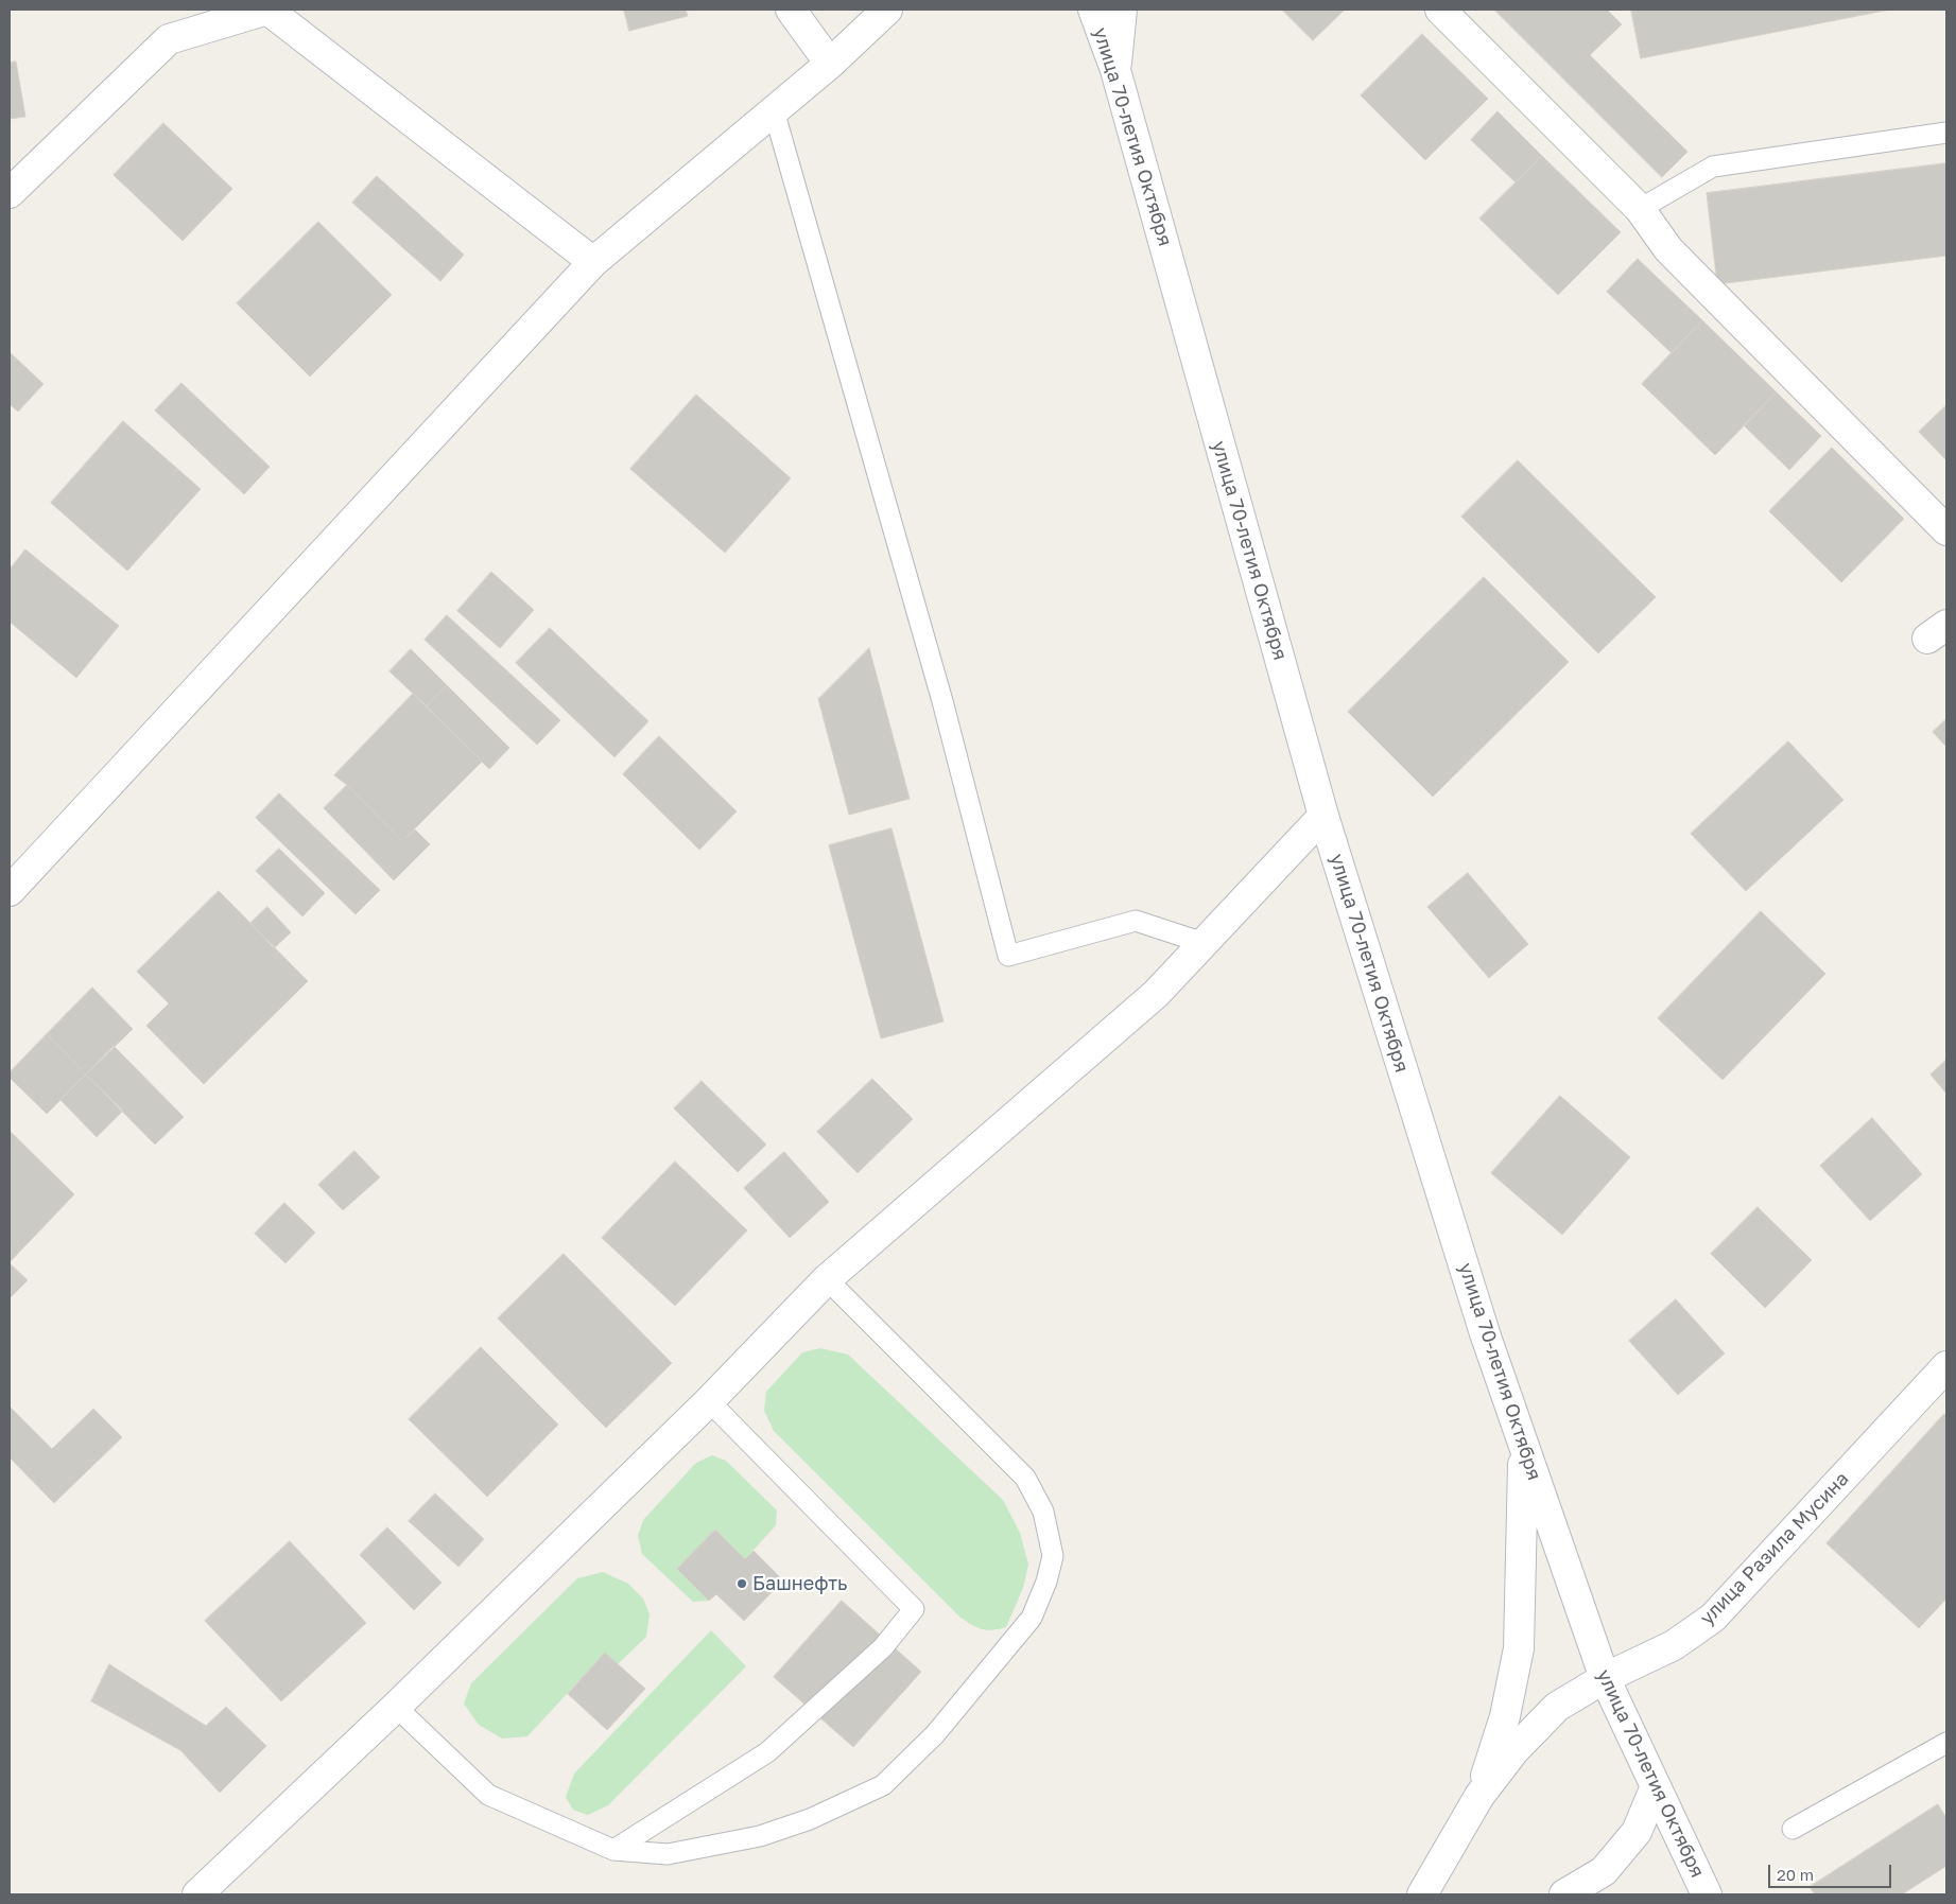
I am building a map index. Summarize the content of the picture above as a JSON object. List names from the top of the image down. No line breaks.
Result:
{"streets":{"street":["улица 70-летия Октября","улица Разила Мусина"]},"crossings":[["улица 70-летия Октября","улица Разила Мусина"]],"places":["Башнефть"],"scale_bar":"20 m"}
